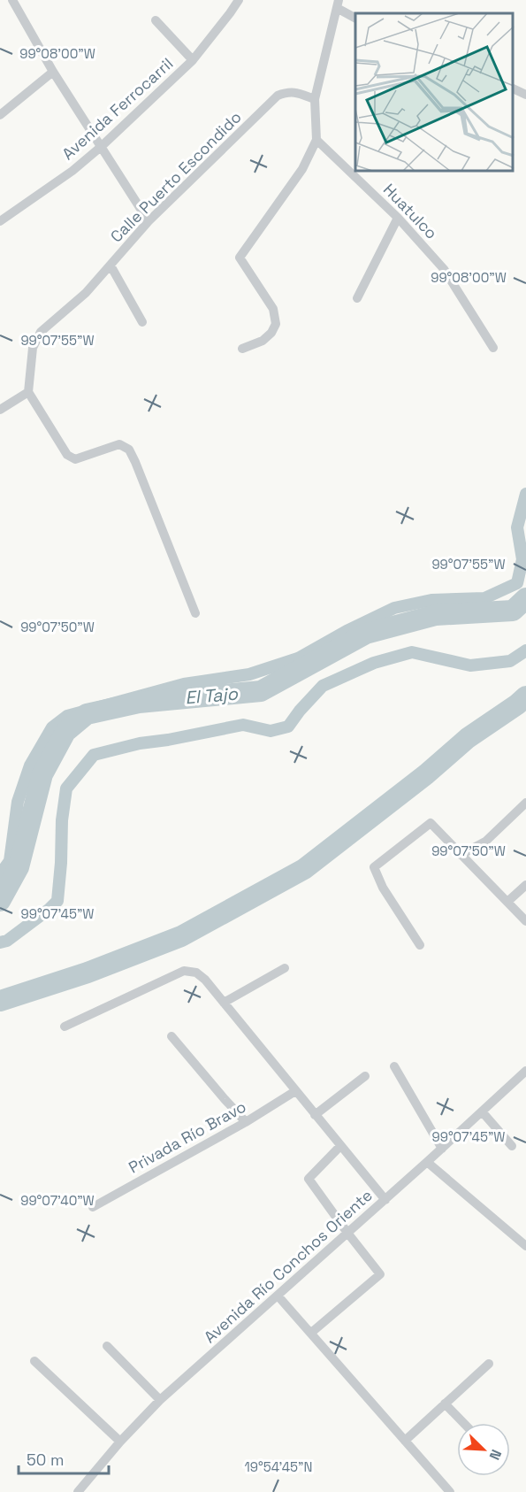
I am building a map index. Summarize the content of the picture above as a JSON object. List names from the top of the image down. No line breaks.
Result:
{"streets":{"street":["Avenida Ferrocarril","Calle Puerto Escondido","Huatulco","Privada Río Bravo","Avenida Río Conchos Oriente"]},"water":["El Tajo"],"scale_bar":"50 m","north":"bottom right","coordinates":["99°08'00\"W","99°07'55\"W","99°07'50\"W","99°07'45\"W","99°07'40\"W","19°54'45\"N"]}
